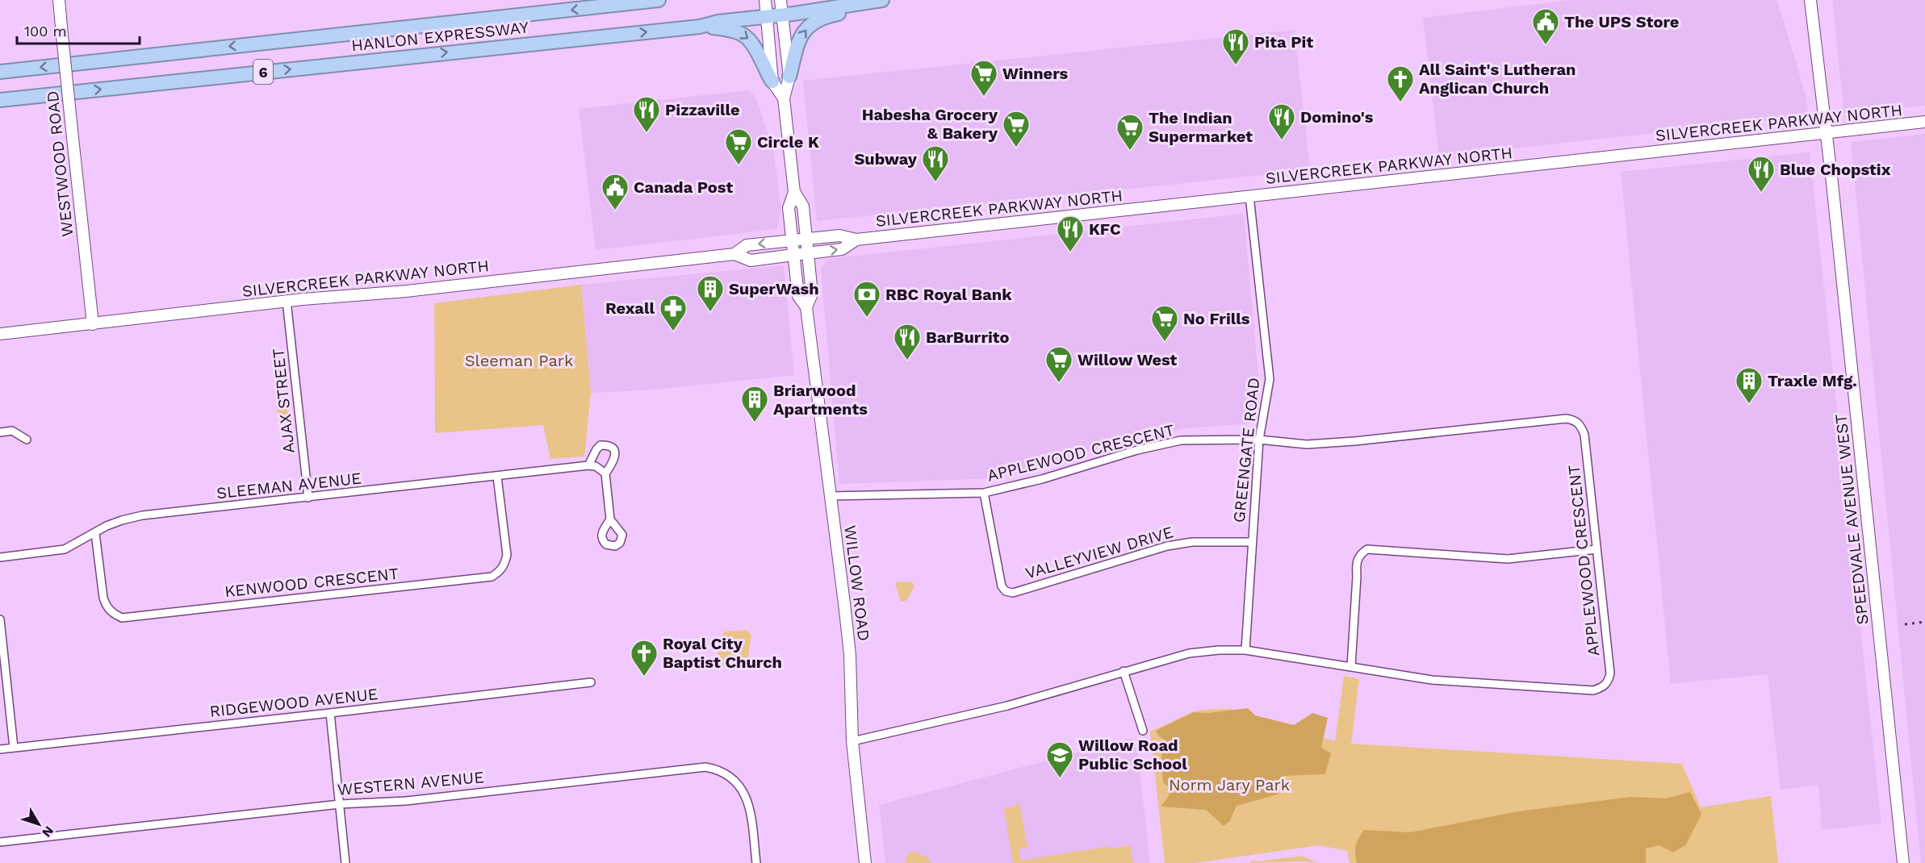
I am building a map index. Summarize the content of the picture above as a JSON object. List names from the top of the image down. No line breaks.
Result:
{"streets":{"highway":["HANLON EXPRESSWAY","6"],"main road":["SILVERCREEK PARKWAY NORTH","WESTWOOD ROAD","SPEEDVALE AVENUE WEST","WILLOW ROAD"],"street":["AJAX STREET","GREENGATE ROAD","APPLEWOOD CRESCENT","SLEEMAN AVENUE","VALLEYVIEW DRIVE","KENWOOD CRESCENT","RIDGEWOOD AVENUE","WESTERN AVENUE"]},"crossings":[["HANLON EXPRESSWAY","WILLOW ROAD"],["SILVERCREEK PARKWAY NORTH","WESTWOOD ROAD"],["SILVERCREEK PARKWAY NORTH","AJAX STREET"],["SILVERCREEK PARKWAY NORTH","GREENGATE ROAD"],["SILVERCREEK PARKWAY NORTH","SPEEDVALE AVENUE WEST"],["SILVERCREEK PARKWAY NORTH","WILLOW ROAD"],["AJAX STREET","SLEEMAN AVENUE"],["GREENGATE ROAD","APPLEWOOD CRESCENT"],["GREENGATE ROAD","VALLEYVIEW DRIVE"],["APPLEWOOD CRESCENT","VALLEYVIEW DRIVE"],["APPLEWOOD CRESCENT","WILLOW ROAD"],["SLEEMAN AVENUE","KENWOOD CRESCENT"]],"parks":["Sleeman Park","Norm Jary Park"],"places":{"public building":["The UPS Store","Canada Post"],"restaurant":["Pita Pit","Pizzaville","Domino's","Subway","Blue Chopstix","KFC","BarBurrito"],"supermarket":["Winners","Habesha Grocery & Bakery","The Indian Supermarket","Circle K","No Frills","Willow West"],"church":["All Saint's Lutheran Anglican Church","Royal City Baptist Church"],"building":["SuperWash","Traxle Mfg.","Briarwood Apartments"],"bank":["RBC Royal Bank"],"pharmacy":["Rexall"],"school or university":["Willow Road Public School"]},"scale_bar":"100 m","north":"bottom right"}
